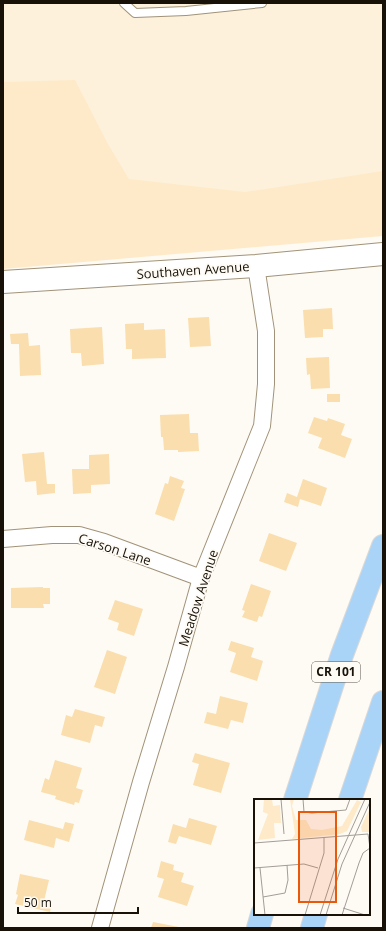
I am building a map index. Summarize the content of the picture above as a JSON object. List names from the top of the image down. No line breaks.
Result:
{"streets":{"main road":["CR 101"],"street":["Southaven Avenue","Carson Lane","Meadow Avenue"]},"crossings":[["Southaven Avenue","Meadow Avenue"],["Carson Lane","Meadow Avenue"]],"scale_bar":"50 m"}
